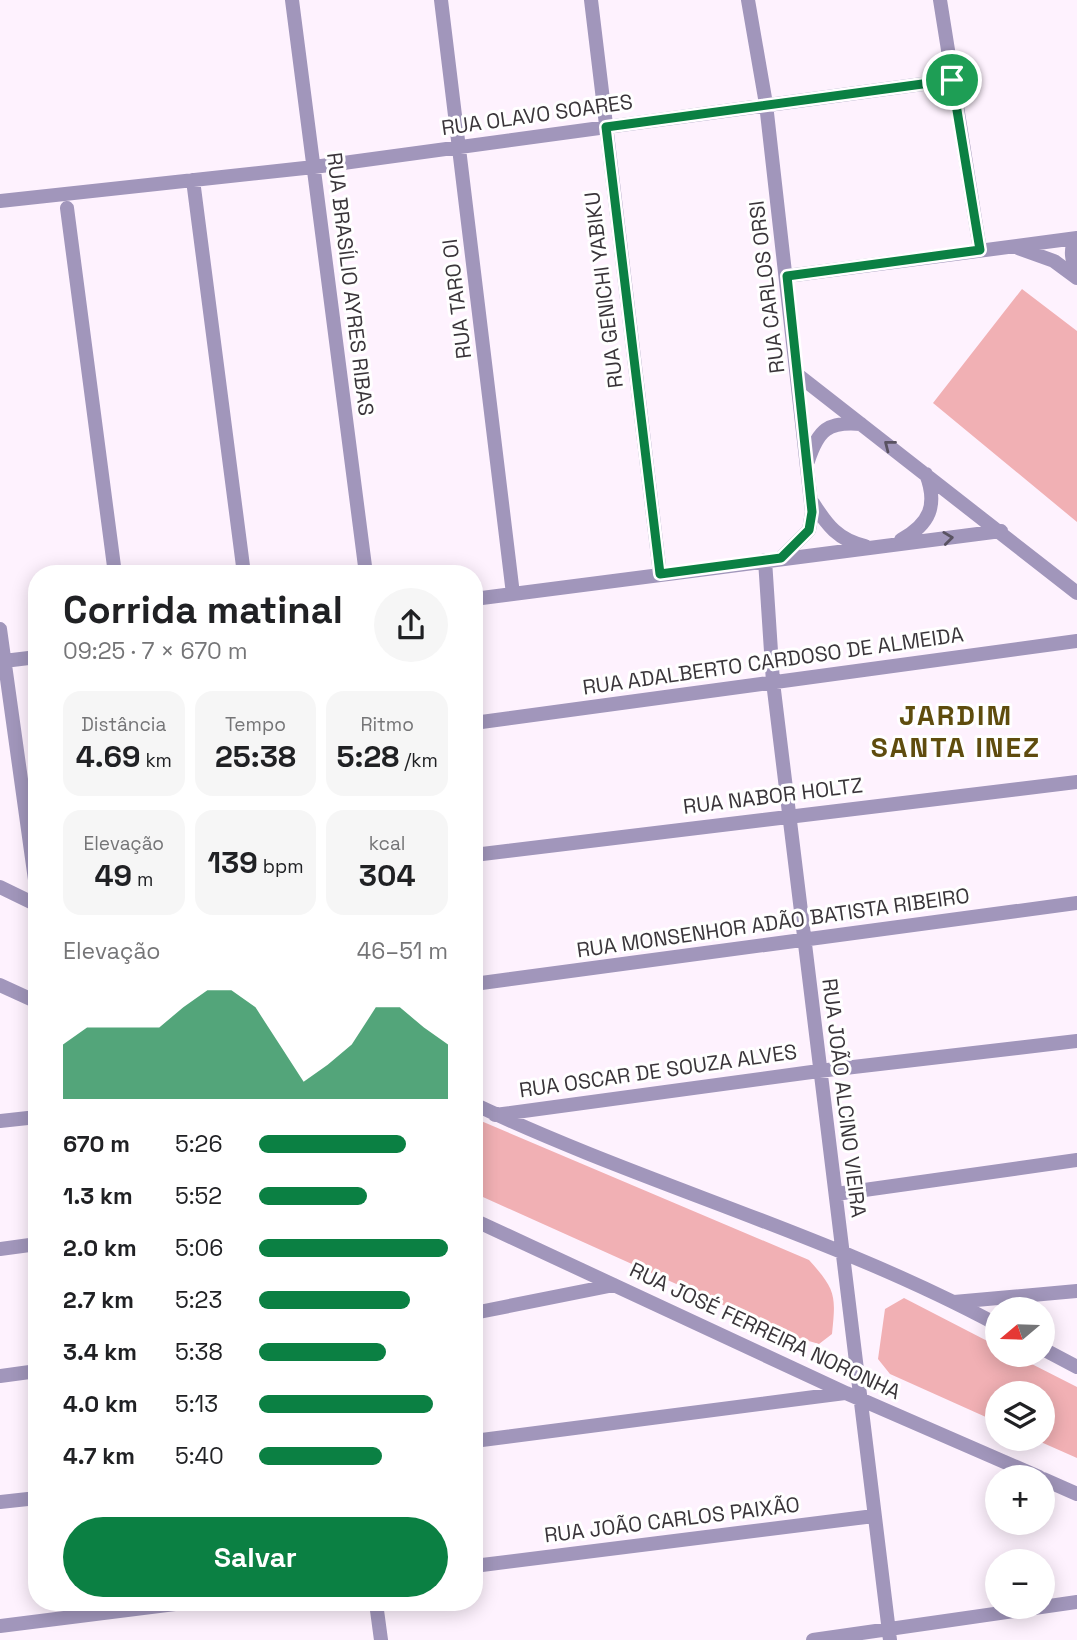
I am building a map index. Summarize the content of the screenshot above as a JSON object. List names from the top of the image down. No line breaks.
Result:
{"streets":{"street":["RUA OLAVO SOARES","RUA BRASÍLIO AYRES RIBAS","RUA CARLOS ORSI","RUA GENICHI YABIKU","RUA TARO OI","RUA ADALBERTO CARDOSO DE ALMEIDA","RUA NABOR HOLTZ","RUA MONSENHOR ADÃO BATISTA RIBEIRO","RUA OSCAR DE SOUZA ALVES","RUA JOÃO ALCINO VIEIRA","RUA JOSÉ FERREIRA NORONHA","RUA JOÃO CARLOS PAIXÃO"]},"crossings":[["RUA OLAVO SOARES","RUA BRASÍLIO AYRES RIBAS"],["RUA OLAVO SOARES","RUA CARLOS ORSI"],["RUA OLAVO SOARES","RUA GENICHI YABIKU"],["RUA OLAVO SOARES","RUA TARO OI"],["RUA ADALBERTO CARDOSO DE ALMEIDA","RUA JOÃO ALCINO VIEIRA"],["RUA NABOR HOLTZ","RUA JOÃO ALCINO VIEIRA"],["RUA MONSENHOR ADÃO BATISTA RIBEIRO","RUA JOÃO ALCINO VIEIRA"],["RUA OSCAR DE SOUZA ALVES","RUA JOÃO ALCINO VIEIRA"],["RUA JOÃO ALCINO VIEIRA","RUA JOSÉ FERREIRA NORONHA"],["RUA JOÃO ALCINO VIEIRA","RUA JOÃO CARLOS PAIXÃO"]],"districts":["JARDIM SANTA INEZ"],"north":"left","page":{"heading":["Corrida matinal","09:25 · 7 × 670 m"],"stats":[["Distância","4.69 km"],["Tempo","25:38"],["Ritmo","5:28 /km"],["Elevação","49 m"],["139 bpm"],["kcal","304"]],"chart":["Elevação","46–51 m"],"list":[{"name":"670 m","note":"5:26"},{"name":"1.3 km","note":"5:52"},{"name":"2.0 km","note":"5:06"},{"name":"2.7 km","note":"5:23"},{"name":"3.4 km","note":"5:38"},{"name":"4.0 km","note":"5:13"},{"name":"4.7 km","note":"5:40"}],"map_buttons":["+","−"],"buttons":"Salvar"}}
